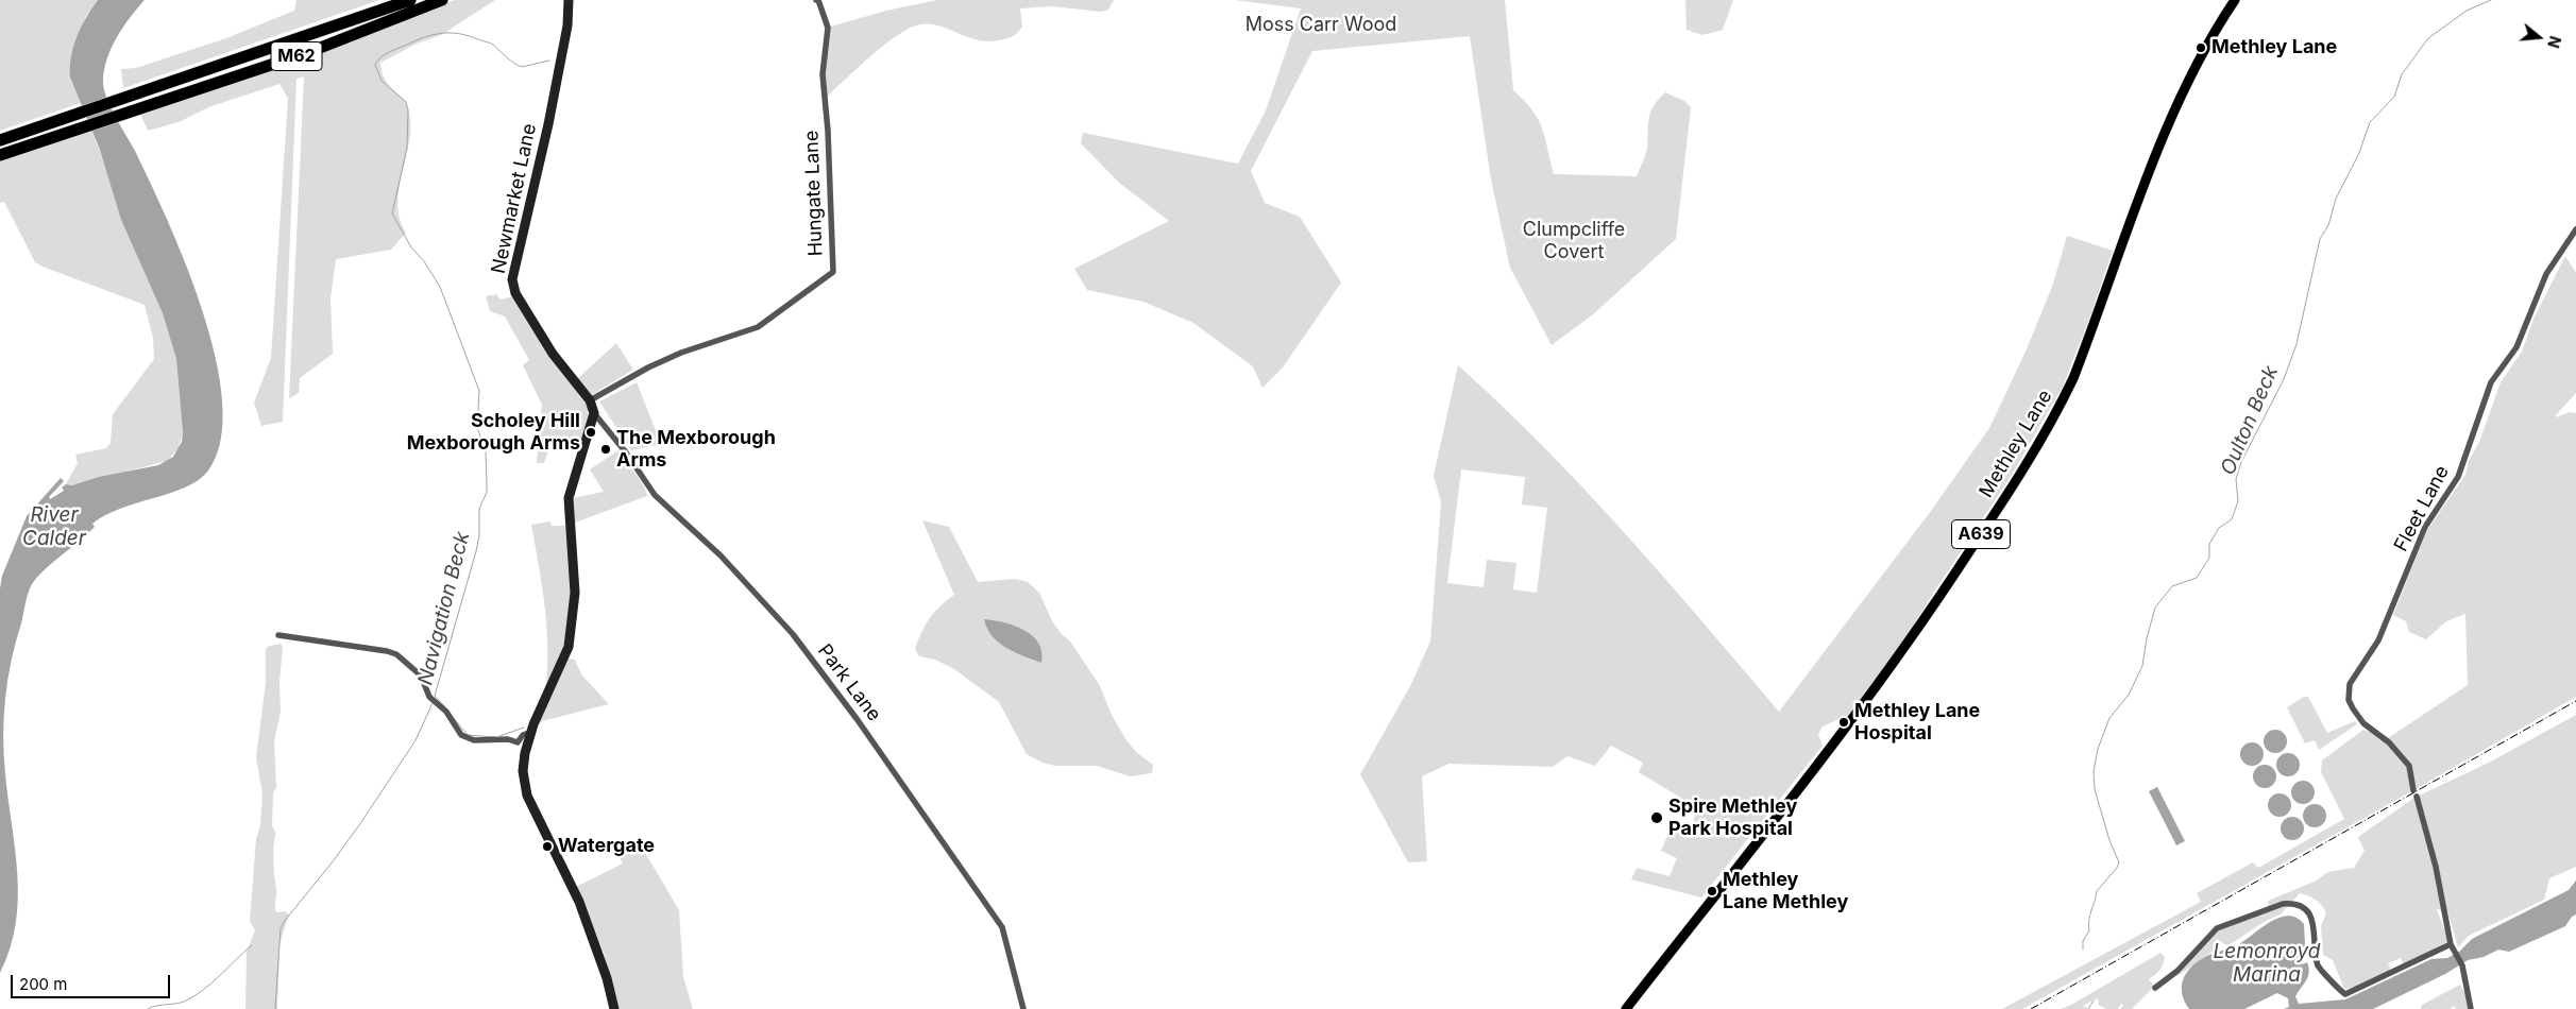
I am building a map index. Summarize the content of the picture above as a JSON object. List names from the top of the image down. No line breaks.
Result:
{"streets":{"highway":["M62"],"main road":["Newmarket Lane","Methley Lane","A639"],"street":["Hungate Lane","Fleet Lane","Park Lane"]},"crossings":[["Hungate Lane","Newmarket Lane"],["Newmarket Lane","Park Lane"]],"water":["Oulton Beck","River Calder","Navigation Beck","Lemonroyd Marina"],"parks":["Moss Carr Wood","Clumpcliffe Covert"],"places":["Methley Lane","Scholey Hill Mexborough Arms","The Mexborough Arms","Methley Lane Hospital","Spire Methley Park Hospital","Watergate","Methley Lane Methley"],"scale_bar":"200 m","north":"right"}
